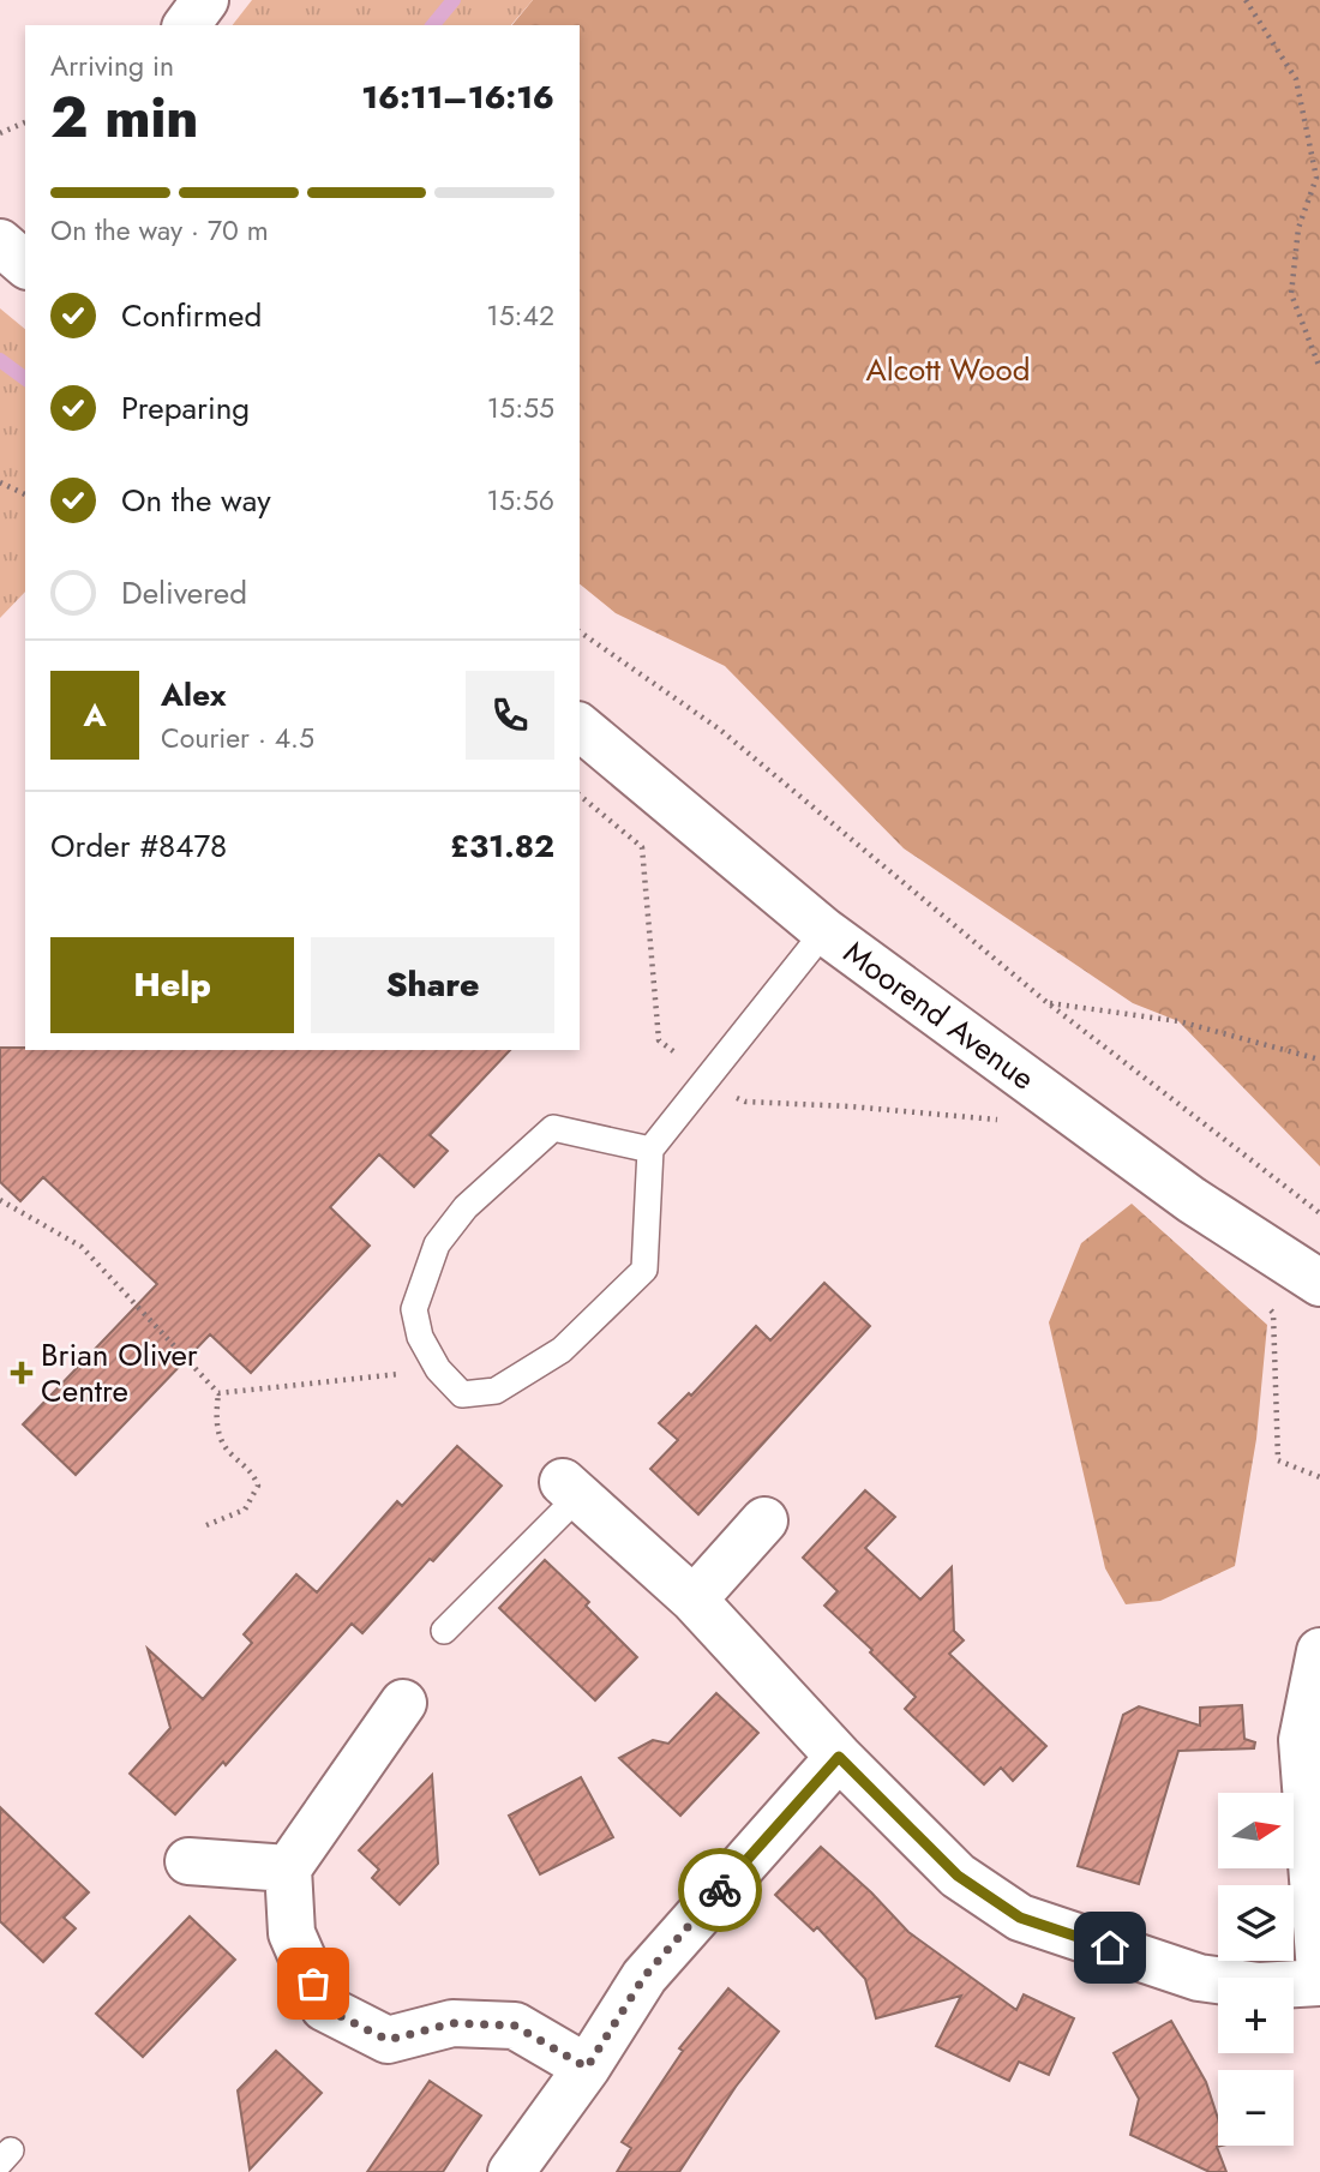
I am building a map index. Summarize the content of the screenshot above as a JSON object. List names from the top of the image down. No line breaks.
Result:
{"streets":{"street":["Moorend Avenue"]},"parks":["Alcott Wood"],"places":{"health":["Brian Oliver Centre"]},"north":"right","page":{"heading":["2 min","Arriving in","16:11–16:16"],"panel":["Alex","Courier · 4.5","Order #8478","£31.82"],"bar":"On the way · 70 m","list":[["Confirmed","15:42"],["Preparing","15:55"],["On the way","15:56"],"Delivered"],"round":"A","buttons":["Help","Share"],"map_buttons":["+","−"]}}
